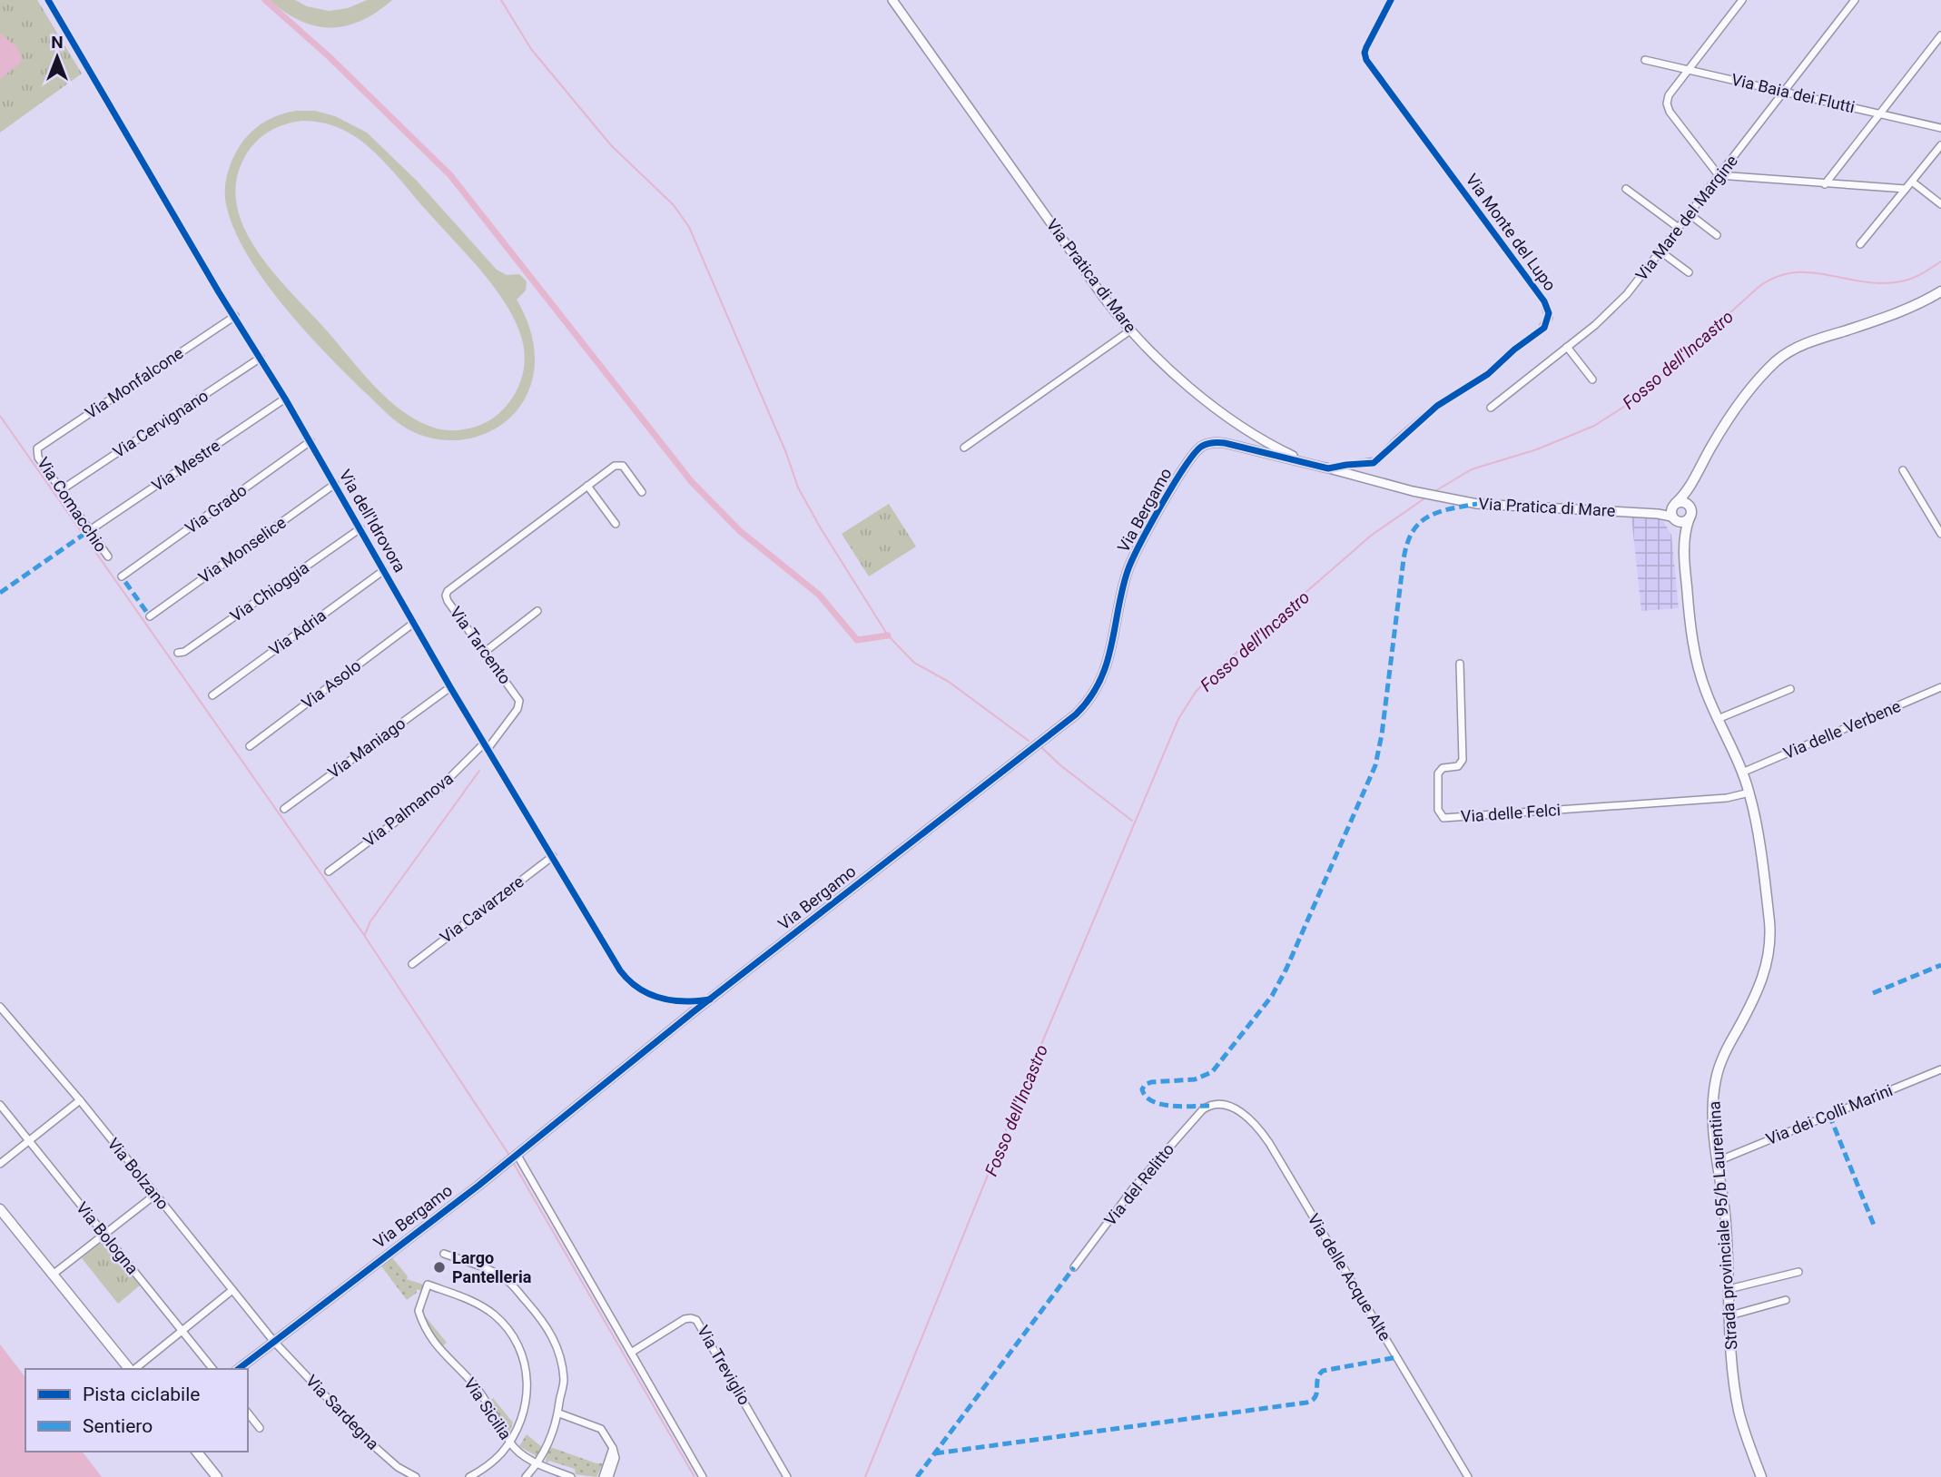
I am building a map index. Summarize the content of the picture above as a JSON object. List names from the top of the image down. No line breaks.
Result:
{"streets":{"main road":["Strada provinciale 95/b Laurentina"],"street":["Via Baia dei Flutti","Via Mare del Margine","Via Monte del Lupo","Via Pratica di Mare","Via Monfalcone","Via Cervignano","Via Mestre","Via Comacchio","Via Grado","Via Bergamo","Via dell'Idrovora","Via Monselice","Via Chioggia","Via Adria","Via Tarcento","Via Asolo","Via delle Verbene","Via Maniago","Via Palmanova","Via delle Felci","Via Cavarzere","Via dei Colli Marini","Via Bolzano","Via del Relitto","Via Bologna","Via delle Acque Alte","Via Treviglio","Via Sicilia","Via Sardegna"]},"crossings":[["Via Baia dei Flutti","Via Mare del Margine"],["Via Monte del Lupo","Via Pratica di Mare"],["Via Monte del Lupo","Via Bergamo"],["Via Pratica di Mare","Via Bergamo"],["Via Pratica di Mare","Strada provinciale 95/b Laurentina"],["Via Monfalcone","Via Comacchio"],["Via Monfalcone","Via dell'Idrovora"],["Via Cervignano","Via Comacchio"],["Via Cervignano","Via dell'Idrovora"],["Via Mestre","Via Comacchio"],["Via Mestre","Via dell'Idrovora"],["Via Grado","Via dell'Idrovora"],["Via Bergamo","Via dell'Idrovora"],["Via Bergamo","Via Bolzano"],["Via Bergamo","Via Sardegna"],["Via dell'Idrovora","Via Monselice"],["Via dell'Idrovora","Via Chioggia"],["Via dell'Idrovora","Via Adria"],["Via dell'Idrovora","Via Tarcento"],["Via dell'Idrovora","Via Asolo"],["Via dell'Idrovora","Via Maniago"],["Via dell'Idrovora","Via Palmanova"],["Via dell'Idrovora","Via Cavarzere"],["Via Tarcento","Via Palmanova"],["Via delle Verbene","Strada provinciale 95/b Laurentina"],["Via delle Felci","Strada provinciale 95/b Laurentina"],["Via dei Colli Marini","Strada provinciale 95/b Laurentina"],["Via Bolzano","Via Sardegna"],["Via del Relitto","Via delle Acque Alte"]],"water":["Fosso dell'Incastro"],"places":["Largo Pantelleria"],"legend":["Pista ciclabile","Sentiero"],"north":"top"}
